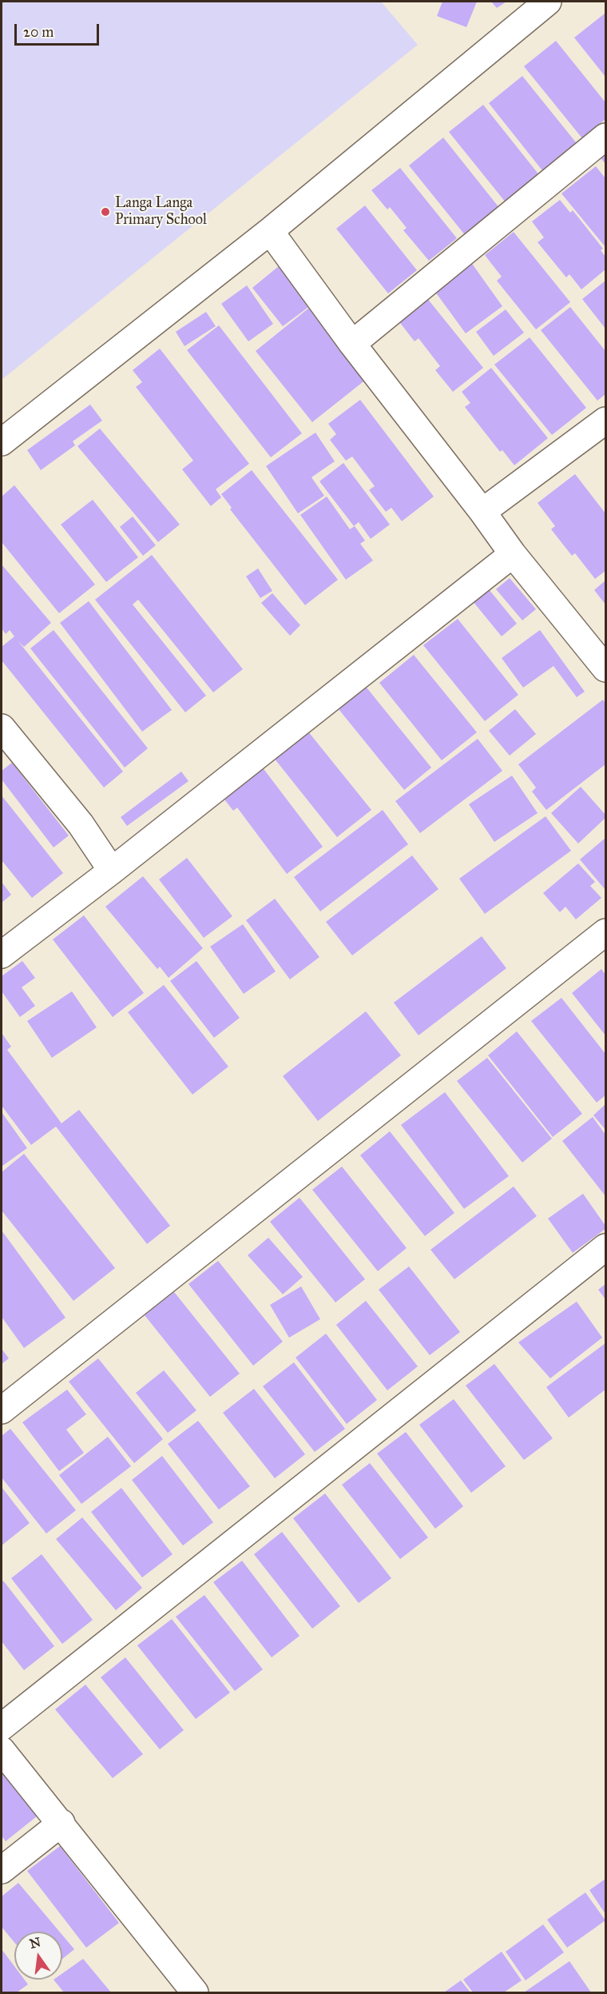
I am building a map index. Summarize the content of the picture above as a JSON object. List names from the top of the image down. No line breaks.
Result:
{"places":["Langa Langa Primary School"],"scale_bar":"20 m","north":"top"}
